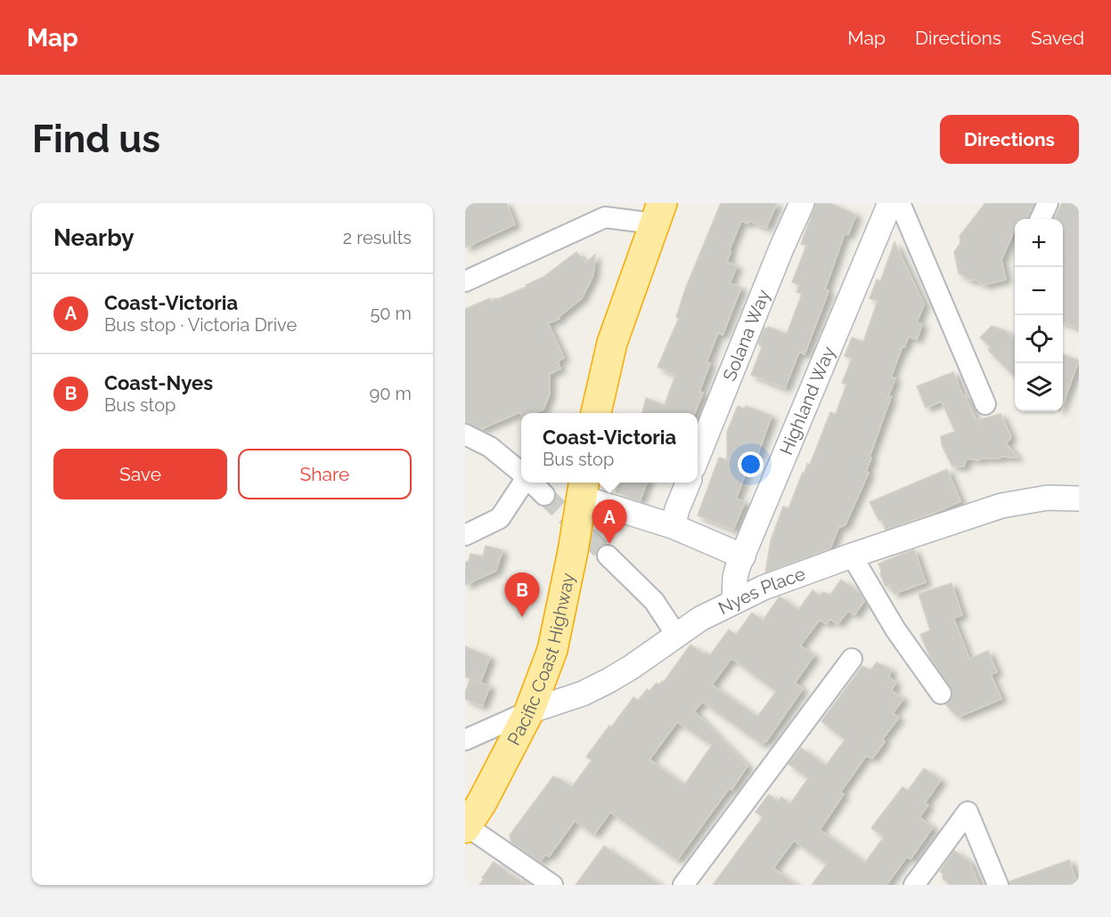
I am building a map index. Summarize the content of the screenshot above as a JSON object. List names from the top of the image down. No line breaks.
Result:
{"streets":{"highway":["Pacific Coast Highway"],"street":["Solana Way","Highland Way","Nyes Place"]},"crossings":[["Highland Way","Nyes Place"],["Nyes Place","Pacific Coast Highway"]],"page":{"header":"Map","nav":["Map","Directions","Saved"],"buttons":["Directions",["Save","Share"]],"title":"Find us","heading":["Nearby","2 results"],"map_buttons":["+","−"],"list":[{"mark":"A","name":"Coast-Victoria","note":"Bus stop · Victoria Drive","value":"50 m"},{"mark":"B","name":"Coast-Nyes","note":"Bus stop","value":"90 m"}],"popup":["Coast-Victoria","Bus stop"],"pins":["A","B"]}}
